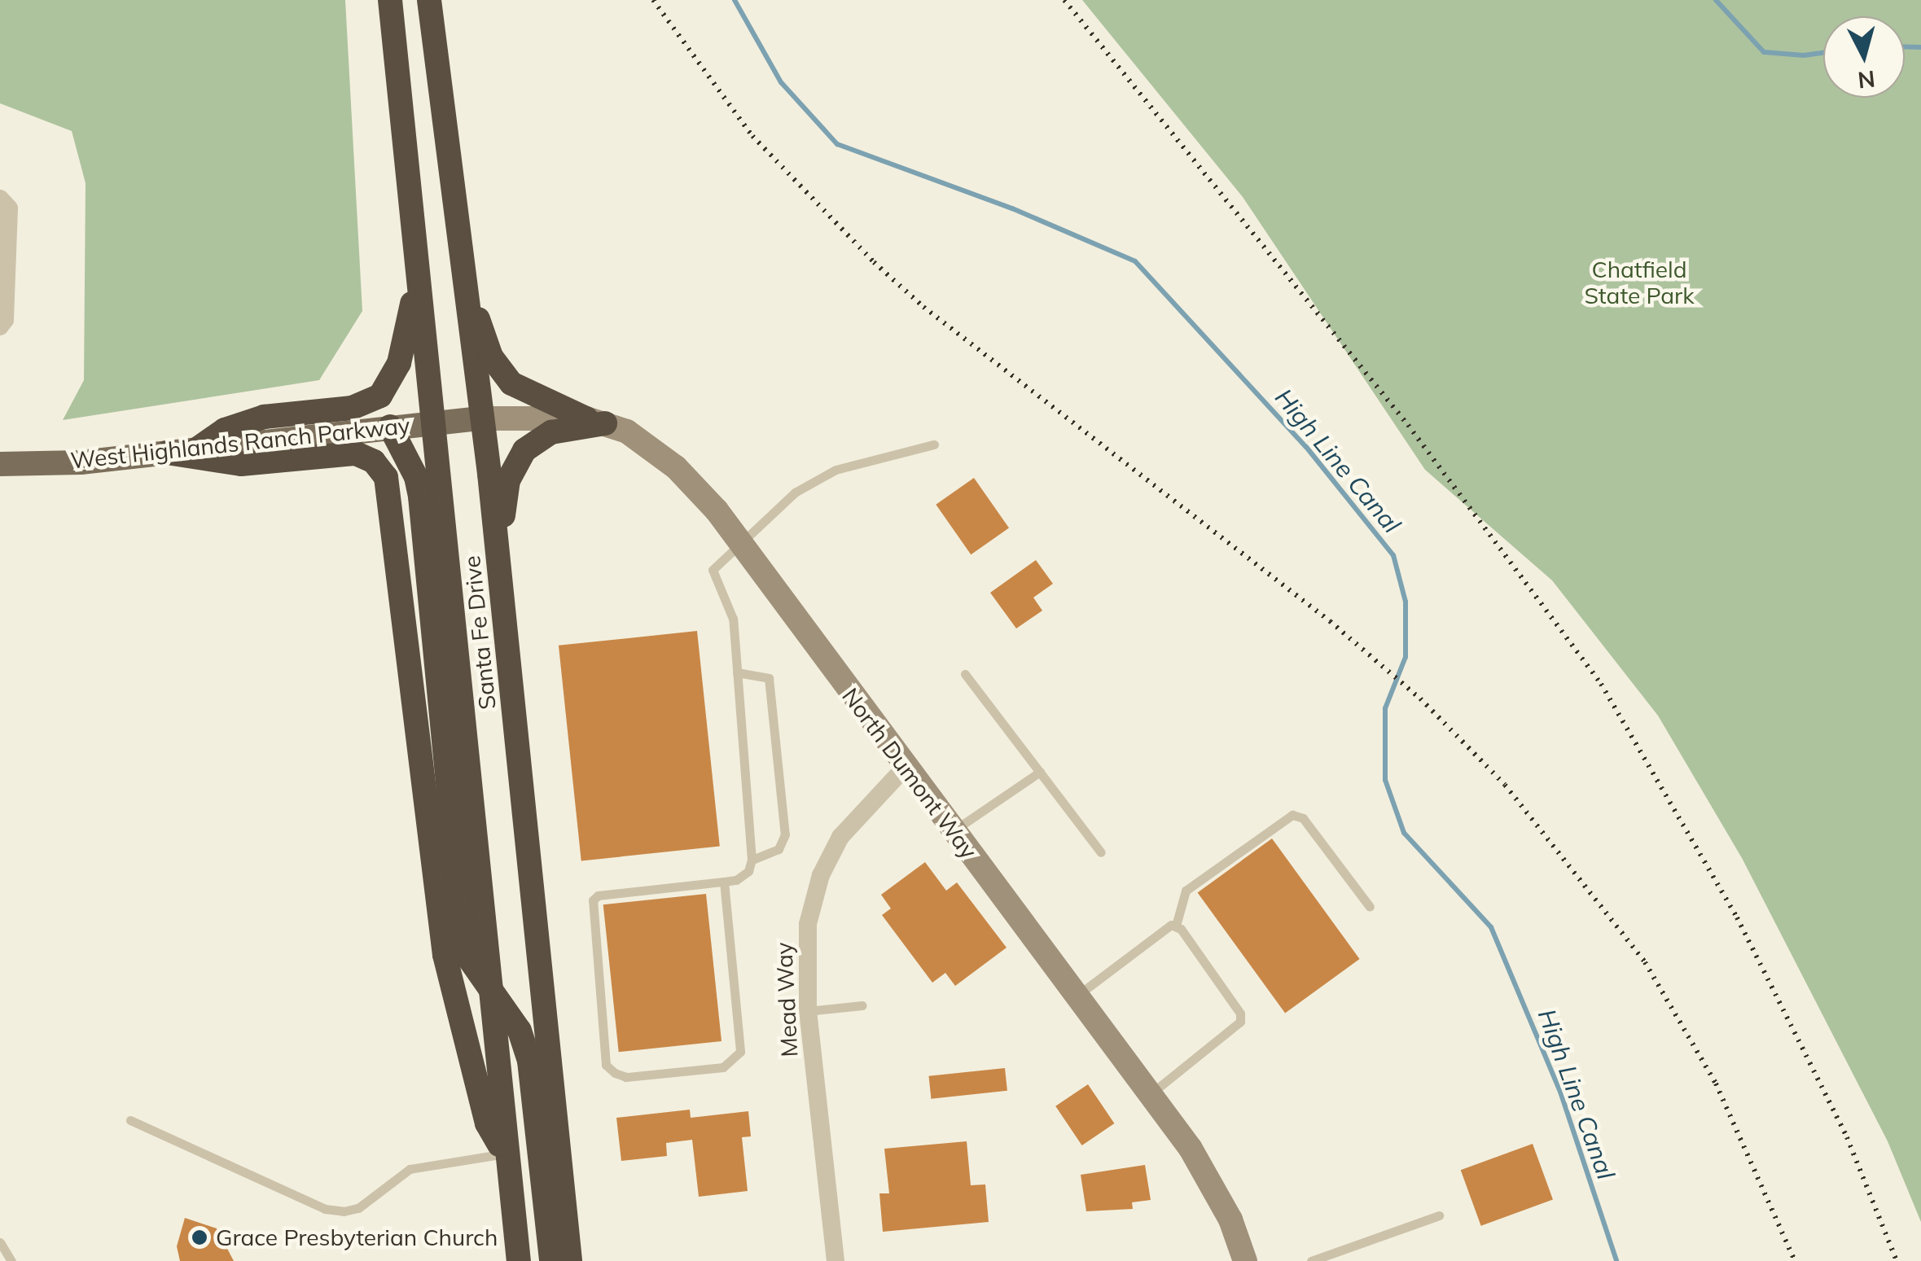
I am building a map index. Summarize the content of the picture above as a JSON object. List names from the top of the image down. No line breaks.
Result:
{"streets":{"highway":["Santa Fe Drive"],"main road":["West Highlands Ranch Parkway"],"street":["North Dumont Way","Mead Way"]},"crossings":[["West Highlands Ranch Parkway","Santa Fe Drive"],["West Highlands Ranch Parkway","North Dumont Way"],["Santa Fe Drive","North Dumont Way"],["North Dumont Way","Mead Way"]],"water":["High Line Canal"],"parks":["Chatfield State Park"],"places":["Grace Presbyterian Church"],"north":"bottom"}
